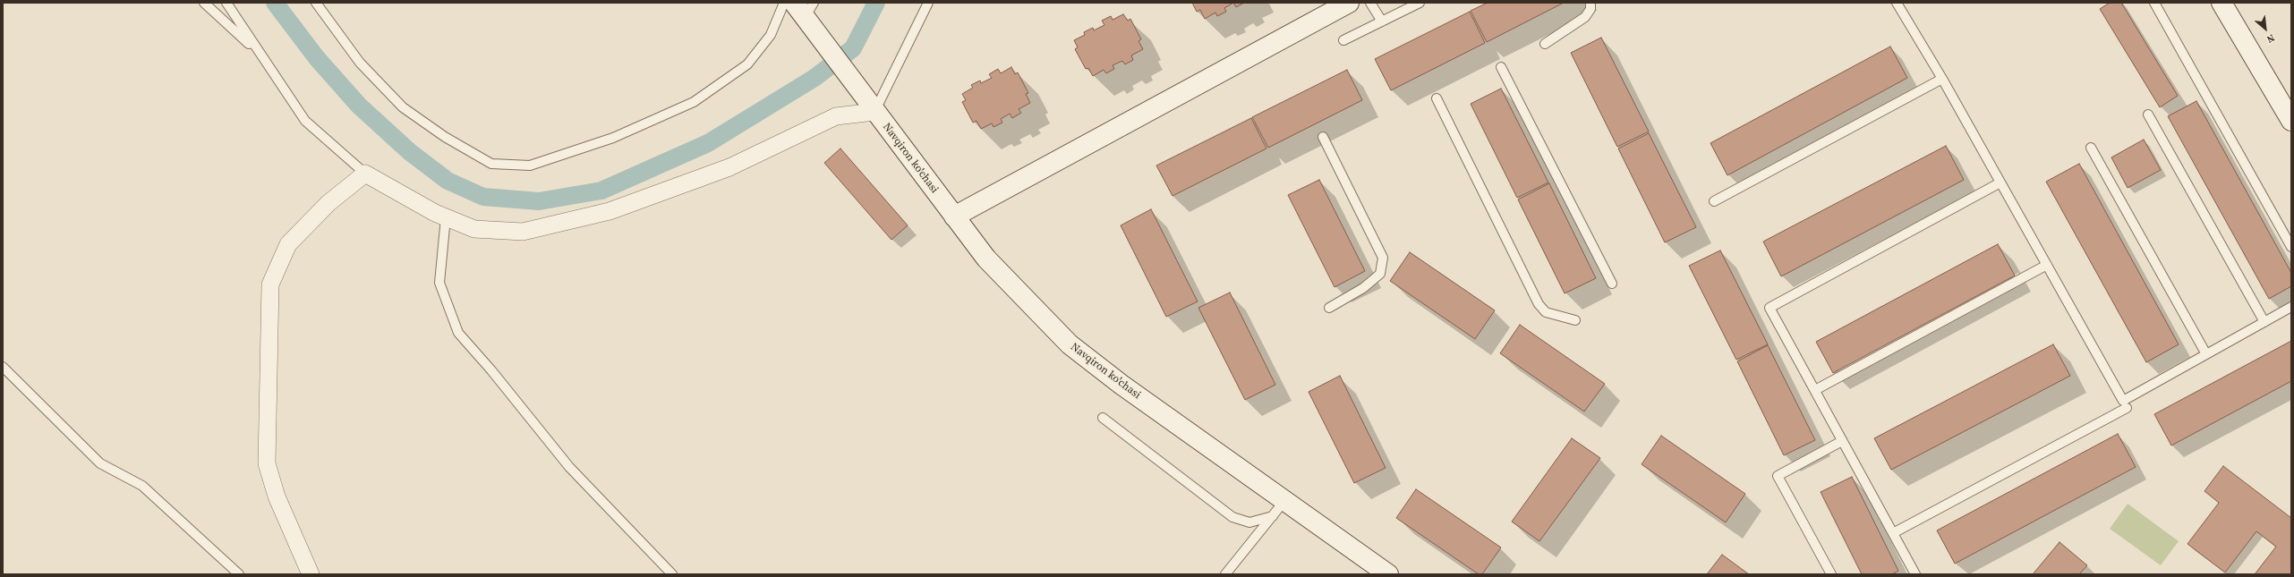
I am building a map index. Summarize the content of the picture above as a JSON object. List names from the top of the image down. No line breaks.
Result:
{"streets":{"main road":["Navqiron ko'chasi"]},"north":"bottom right"}
